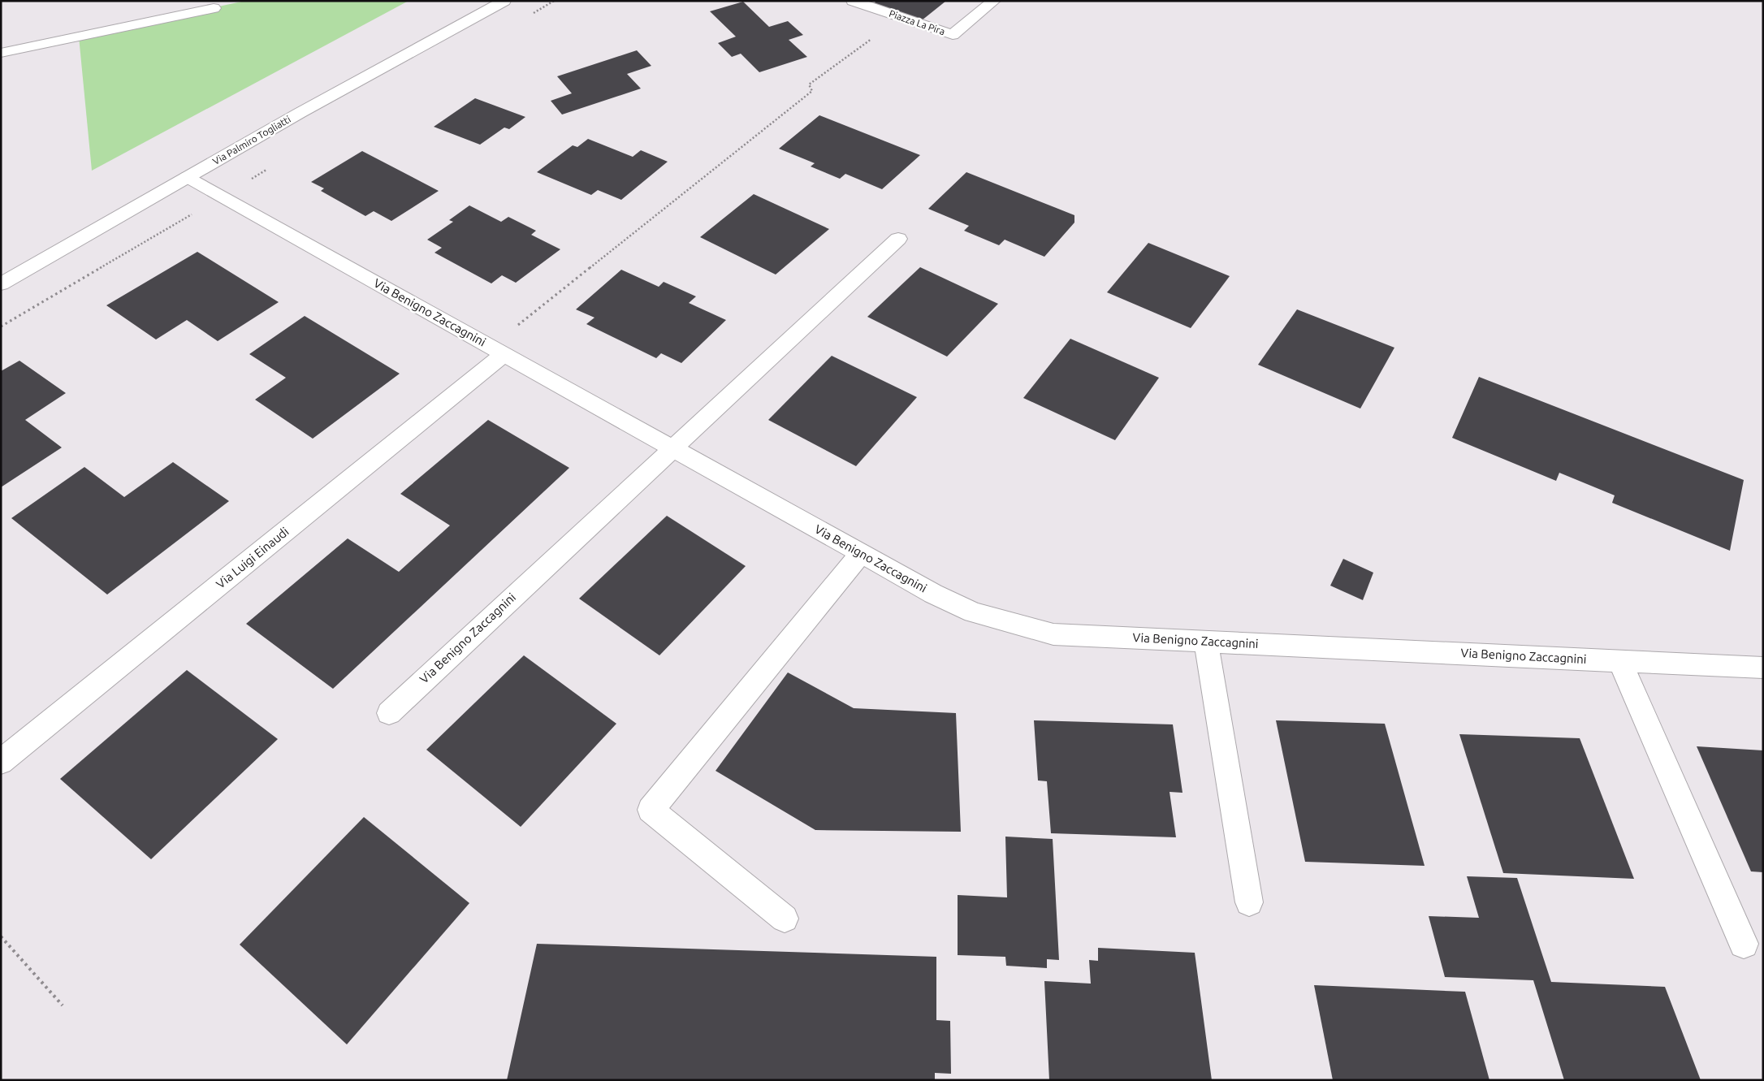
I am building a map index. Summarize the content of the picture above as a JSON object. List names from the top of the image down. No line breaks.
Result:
{"streets":{"street":["Piazza La Pira","Via Palmiro Togliatti","Via Benigno Zaccagnini","Via Luigi Einaudi"]},"crossings":[["Via Palmiro Togliatti","Via Benigno Zaccagnini"],["Via Benigno Zaccagnini","Via Luigi Einaudi"]]}
